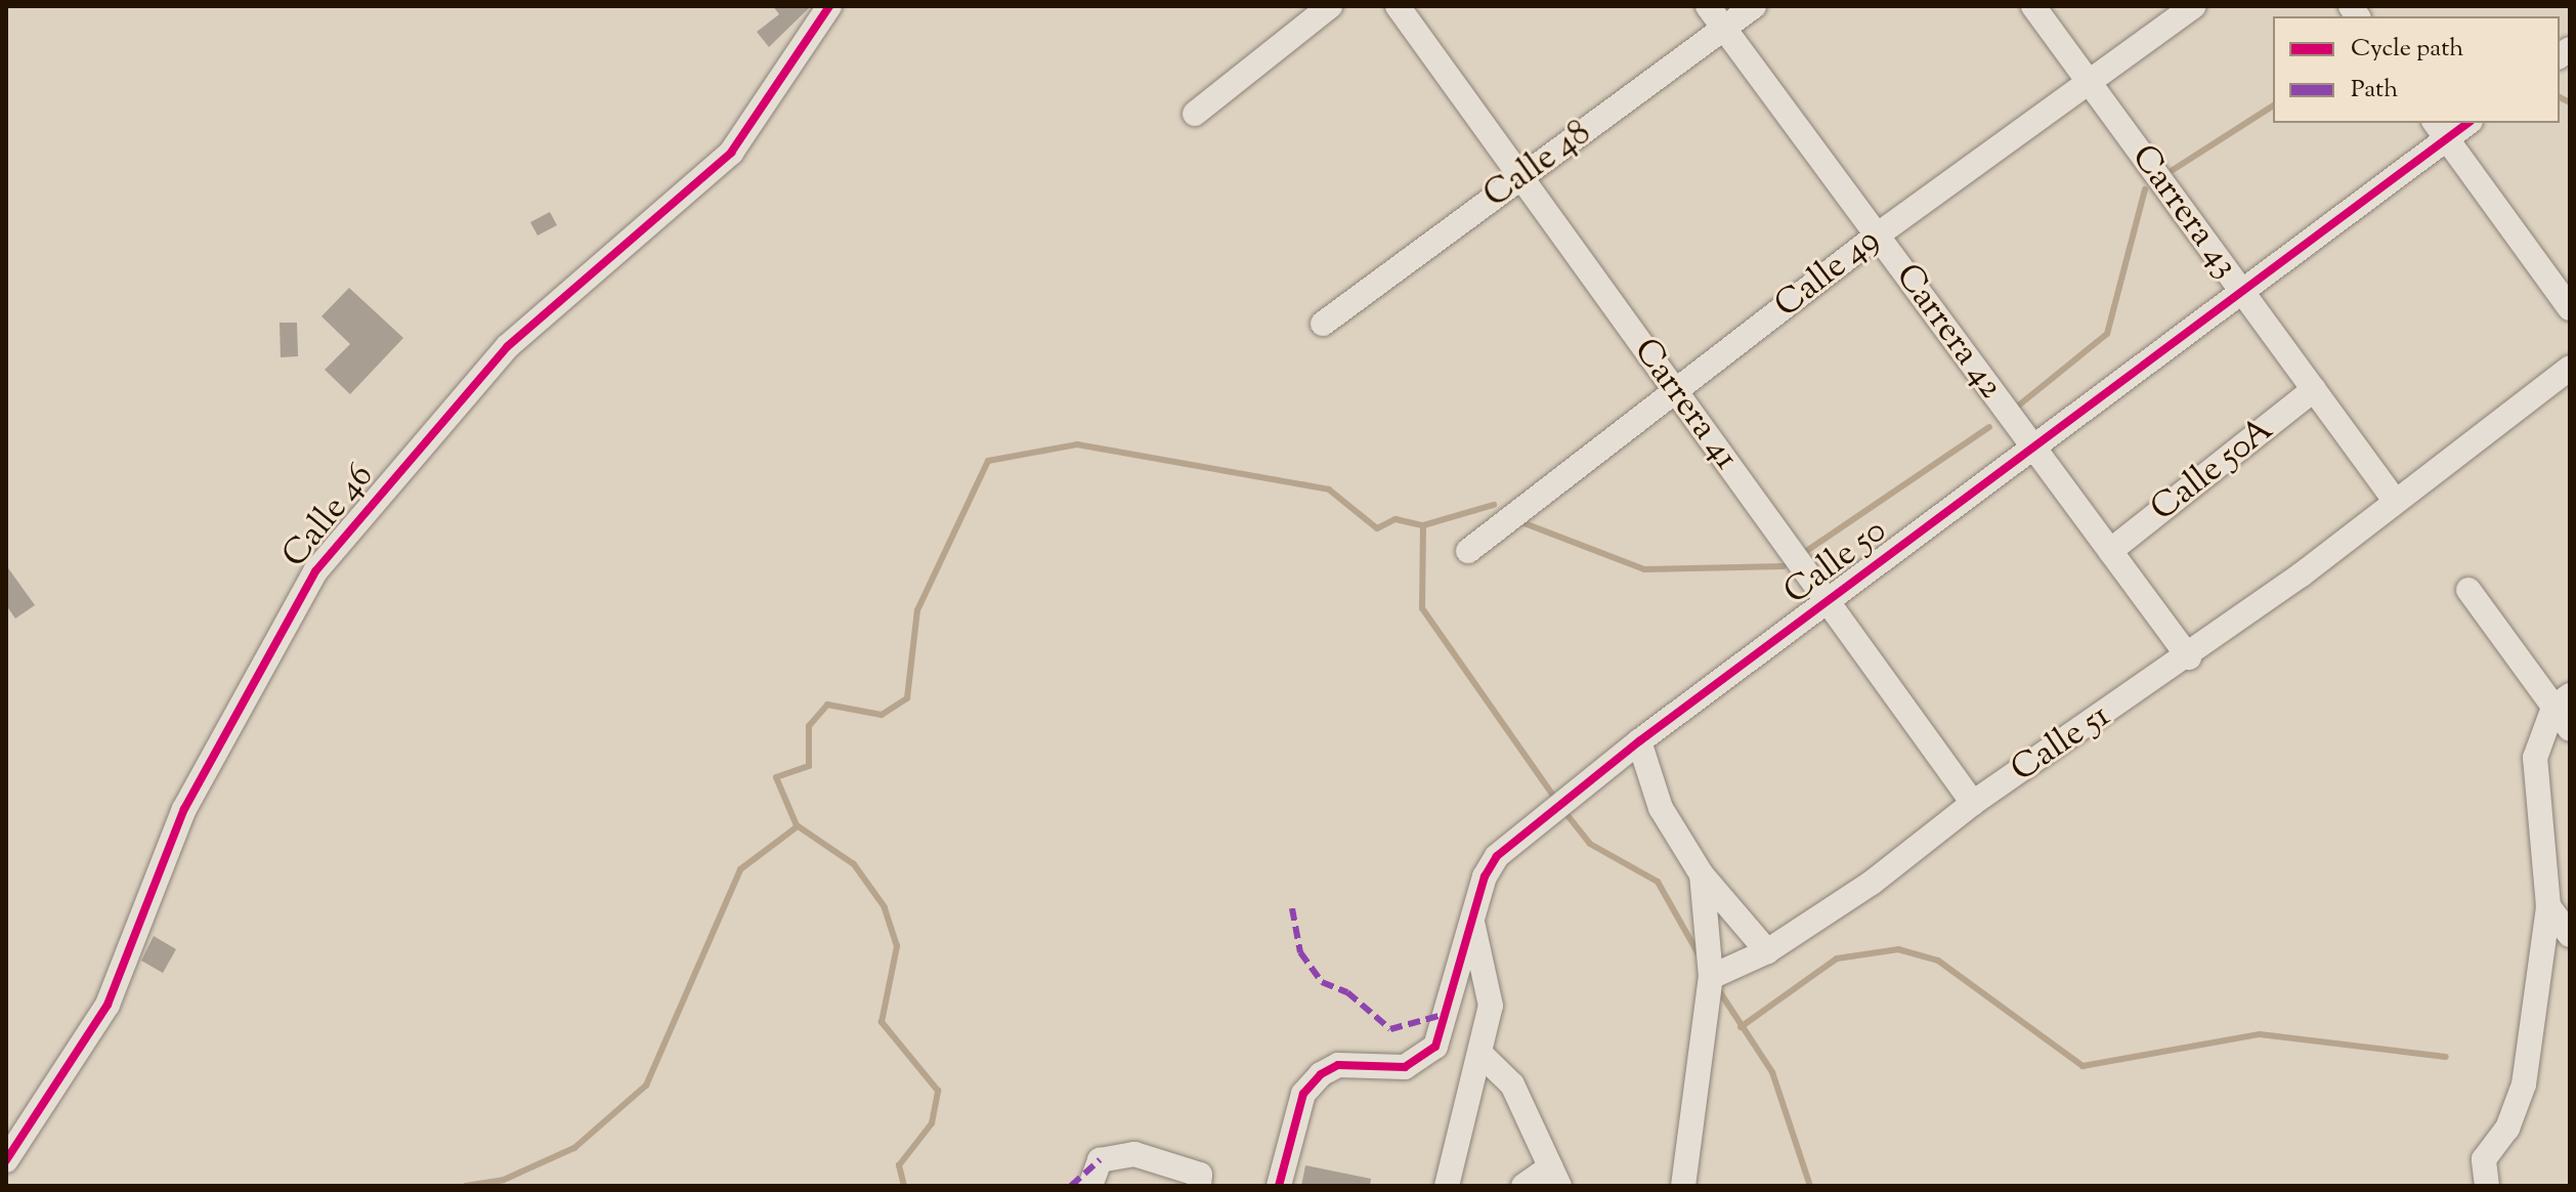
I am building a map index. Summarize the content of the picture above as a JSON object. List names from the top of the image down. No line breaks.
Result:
{"streets":{"street":["Calle 48","Carrera 43","Calle 49","Carrera 42","Carrera 41","Calle 50A","Calle 46","Calle 50","Calle 51"]},"crossings":[["Calle 48","Carrera 42"],["Calle 48","Carrera 41"],["Carrera 43","Calle 49"],["Carrera 43","Calle 50A"],["Carrera 43","Calle 50"],["Carrera 43","Calle 51"],["Calle 49","Carrera 42"],["Calle 49","Carrera 41"],["Carrera 42","Calle 50A"],["Carrera 42","Calle 50"],["Carrera 42","Calle 51"],["Carrera 41","Calle 50"],["Carrera 41","Calle 51"]],"legend":["Cycle path","Path"]}
